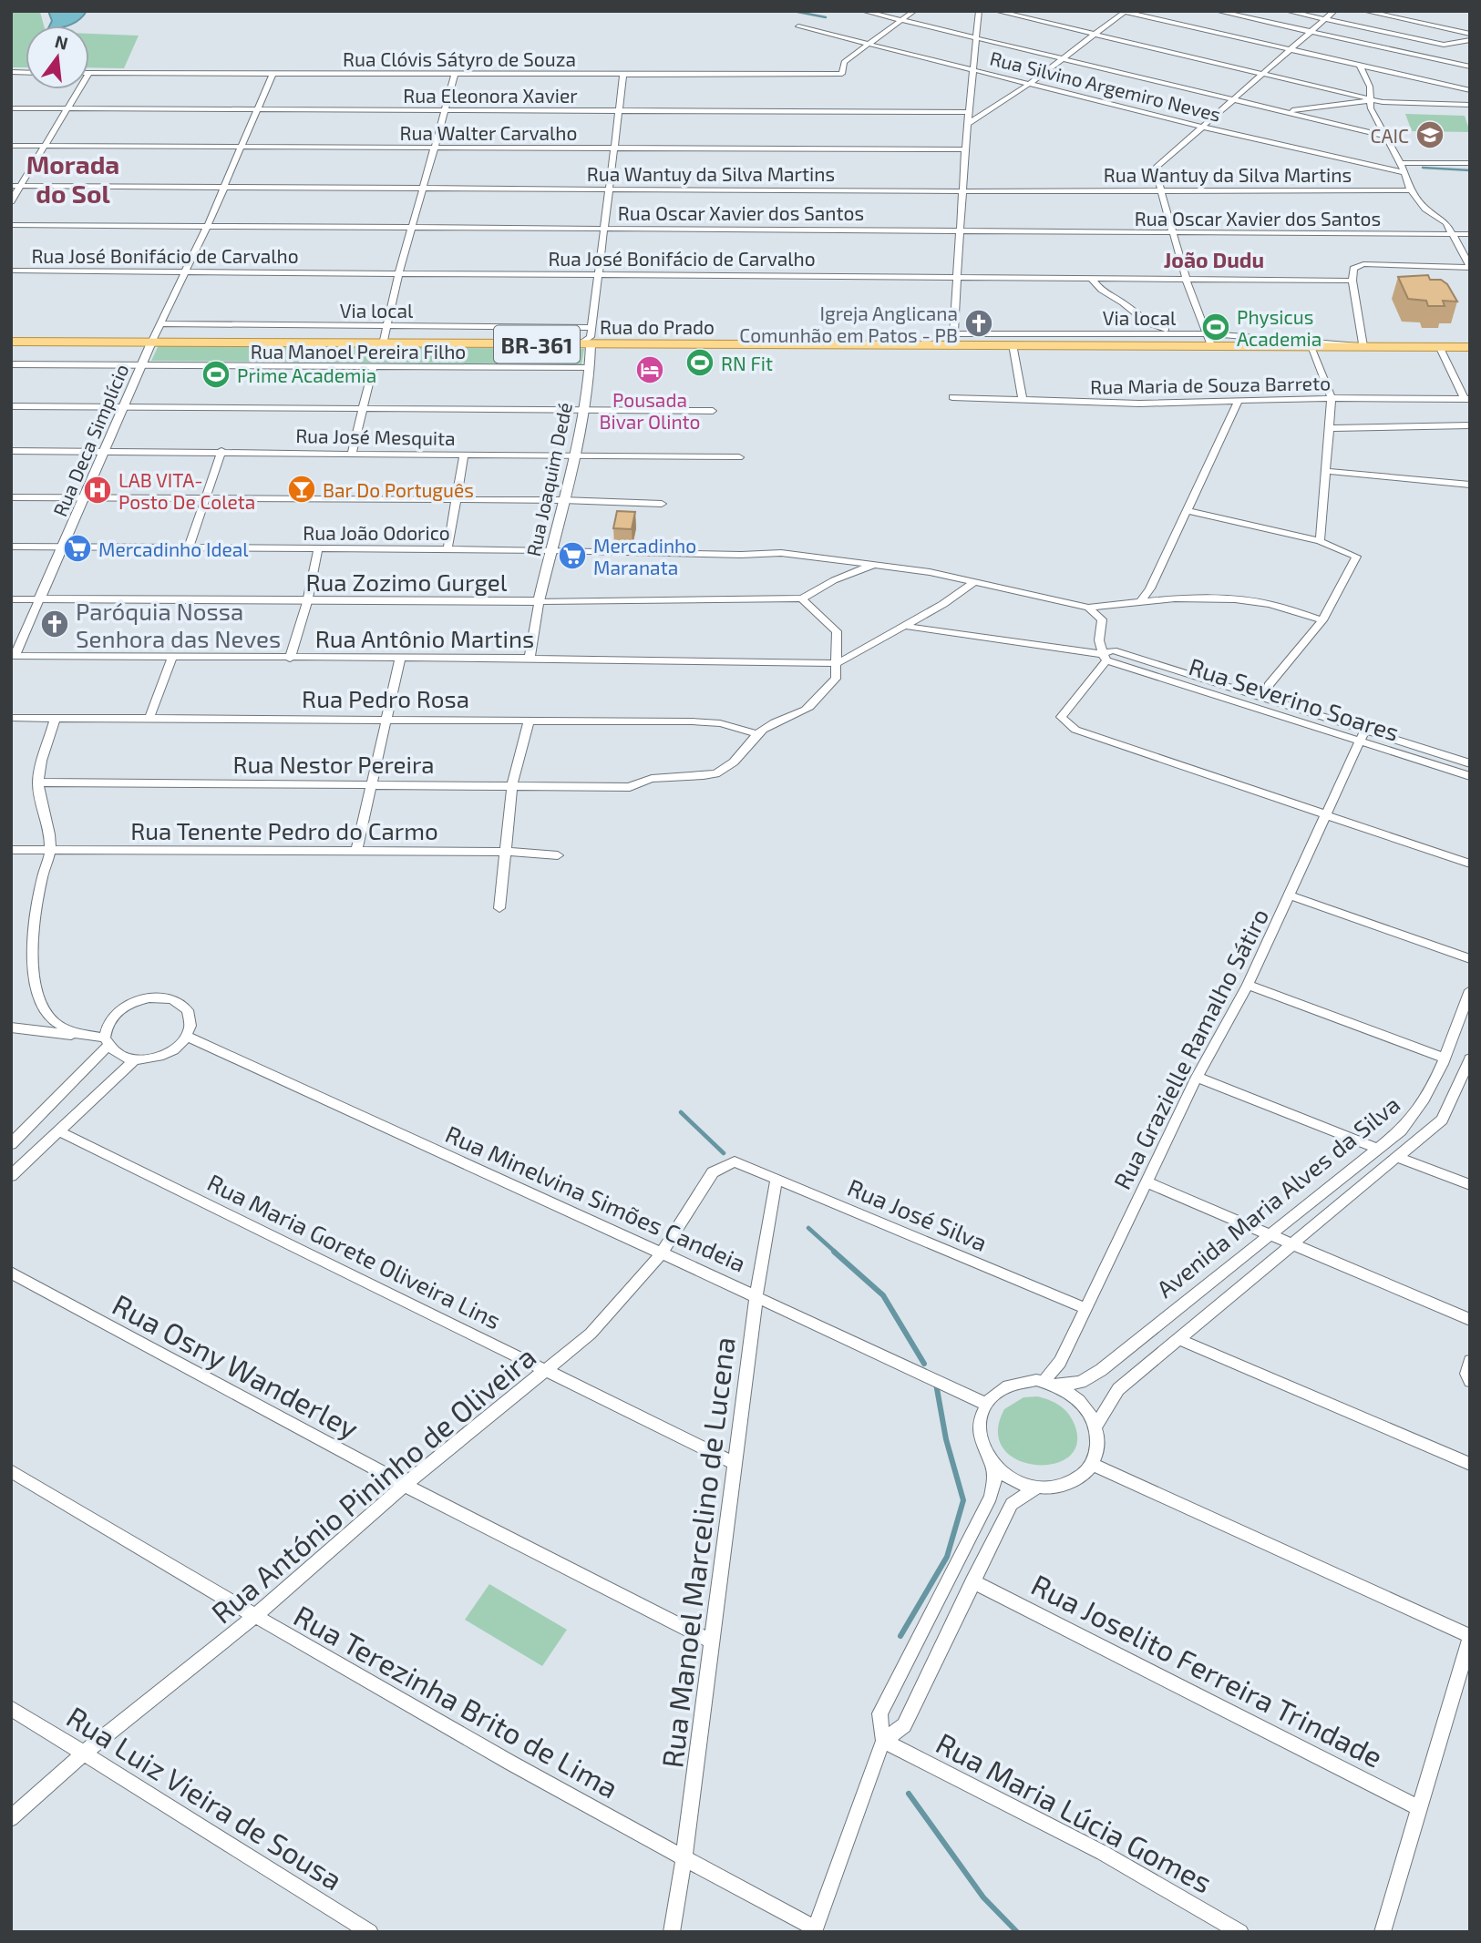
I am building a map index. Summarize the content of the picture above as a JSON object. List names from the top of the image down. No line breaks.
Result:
{"streets":{"main road":["Rua do Prado","BR-361"],"street":["Rua Clóvis Sátyro de Souza","Rua Silvino Argemiro Neves","Rua Eleonora Xavier","Rua Walter Carvalho","Rua Wantuy da Silva Martins","Rua Oscar Xavier dos Santos","Rua José Bonifácio de Carvalho","Via local","Rua Manoel Pereira Filho","Rua Maria de Souza Barreto","Rua José Mesquita","Rua Deca Simplício","Rua Joaquim Dedé","Rua João Odorico","Rua Zozimo Gurgel","Rua Antônio Martins","Rua Pedro Rosa","Rua Severino Soares","Rua Nestor Pereira","Rua Tenente Pedro do Carmo","Rua Grazielle Ramalho Sátiro","Avenida Maria Alves da Silva","Rua Minelvina Simões Candeia","Rua José Silva","Rua Maria Gorete Oliveira Lins","Rua Osny Wanderley","Rua António Pininho de Oliveira","Rua Manoel Marcelino de Lucena","Rua Joselito Ferreira Trindade","Rua Terezinha Brito de Lima","Rua Luiz Vieira de Sousa","Rua Maria Lúcia Gomes"]},"crossings":[["Rua Clóvis Sátyro de Souza","Rua Silvino Argemiro Neves"],["Via local","Rua do Prado"],["Rua do Prado","BR-361"],["Rua do Prado","Rua Deca Simplício"],["Rua do Prado","Rua Joaquim Dedé"],["BR-361","Rua Deca Simplício"],["Rua Manoel Pereira Filho","Rua Deca Simplício"],["Rua Manoel Pereira Filho","Rua Joaquim Dedé"],["Rua José Mesquita","Rua Deca Simplício"],["Rua José Mesquita","Rua Joaquim Dedé"],["Rua Deca Simplício","Rua João Odorico"],["Rua Deca Simplício","Rua Zozimo Gurgel"],["Rua Deca Simplício","Rua Antônio Martins"],["Rua Joaquim Dedé","Rua João Odorico"],["Rua Joaquim Dedé","Rua Zozimo Gurgel"],["Rua Joaquim Dedé","Rua Antônio Martins"],["Rua Pedro Rosa","Rua Nestor Pereira"],["Rua Severino Soares","Rua Grazielle Ramalho Sátiro"],["Rua Grazielle Ramalho Sátiro","Avenida Maria Alves da Silva"],["Rua Grazielle Ramalho Sátiro","Rua Minelvina Simões Candeia"],["Rua Grazielle Ramalho Sátiro","Rua José Silva"],["Avenida Maria Alves da Silva","Rua Minelvina Simões Candeia"],["Rua Minelvina Simões Candeia","Rua António Pininho de Oliveira"],["Rua Minelvina Simões Candeia","Rua Manoel Marcelino de Lucena"],["Rua José Silva","Rua António Pininho de Oliveira"],["Rua José Silva","Rua Manoel Marcelino de Lucena"],["Rua Maria Gorete Oliveira Lins","Rua António Pininho de Oliveira"],["Rua Maria Gorete Oliveira Lins","Rua Manoel Marcelino de Lucena"],["Rua Osny Wanderley","Rua António Pininho de Oliveira"],["Rua Osny Wanderley","Rua Manoel Marcelino de Lucena"],["Rua António Pininho de Oliveira","Rua Terezinha Brito de Lima"],["Rua António Pininho de Oliveira","Rua Luiz Vieira de Sousa"],["Rua Manoel Marcelino de Lucena","Rua Terezinha Brito de Lima"]],"districts":["Morada do Sol","João Dudu"],"places":{"school or university":["CAIC"],"church":["Igreja Anglicana Comunhão em Patos - PB","Paróquia Nossa Senhora das Neves"],"sports":["Physicus Academia","RN Fit","Prime Academia"],"hotel":["Pousada Bivar Olinto"],"bar":["Bar Do Português"],"hospital":["LAB VITA- Posto De Coleta"],"supermarket":["Mercadinho Ideal","Mercadinho Maranata"]},"north":"top"}
